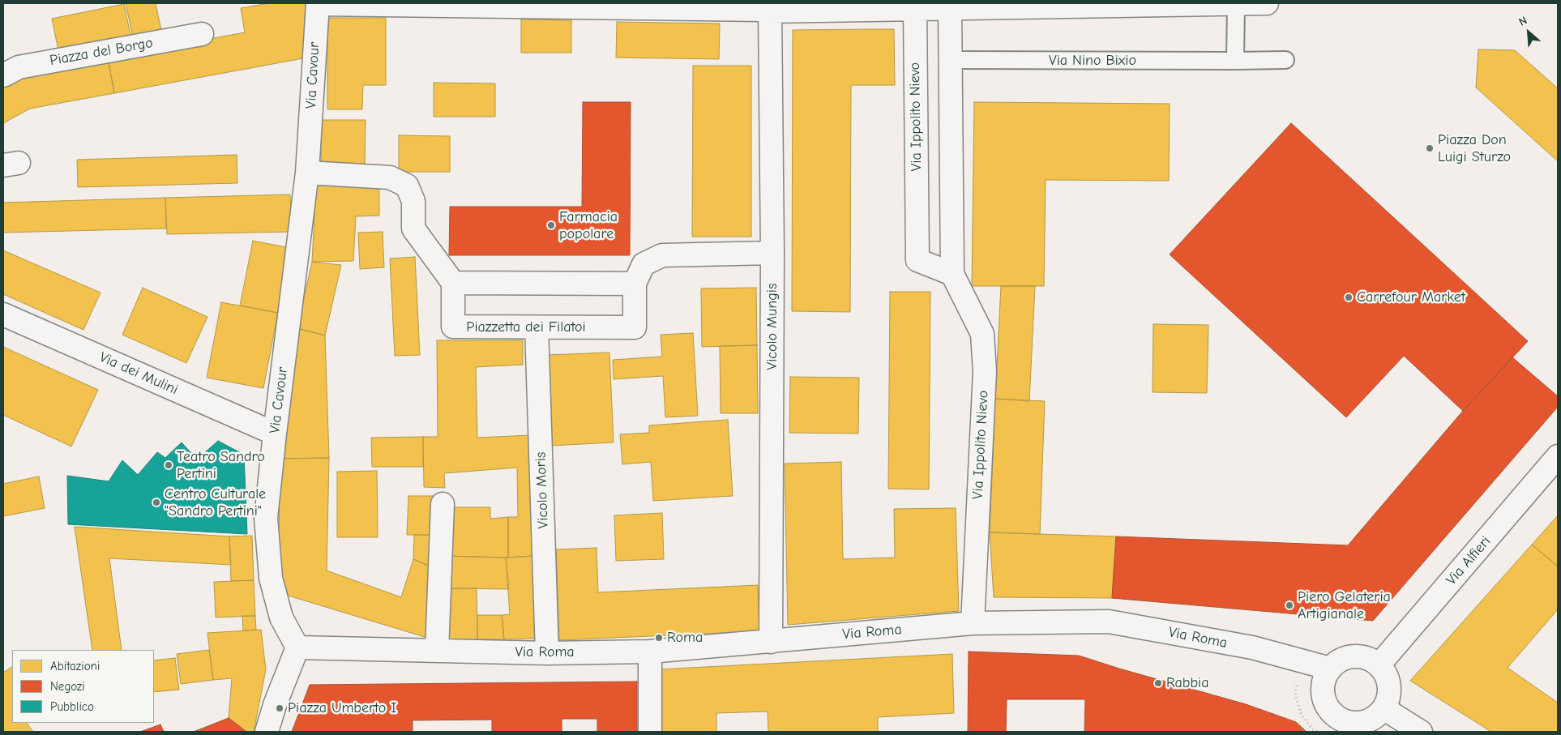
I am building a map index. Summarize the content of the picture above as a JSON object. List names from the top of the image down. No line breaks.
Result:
{"streets":{"street":["Piazza del Borgo","Via Cavour","Via Ippolito Nievo","Vicolo Mungis","Piazzetta dei Filatoi","Via dei Mulini","Vicolo Moris","Via Alfieri","Via Roma"],"lane":["Via Nino Bixio"]},"crossings":[["Via Nino Bixio","Via Ippolito Nievo"],["Via Cavour","Via dei Mulini"],["Via Cavour","Via Roma"],["Via Ippolito Nievo","Via Roma"],["Vicolo Mungis","Piazzetta dei Filatoi"],["Vicolo Mungis","Via Roma"],["Piazzetta dei Filatoi","Vicolo Moris"],["Vicolo Moris","Via Roma"],["Via Alfieri","Via Roma"]],"places":["Piazza Don Luigi Sturzo","Farmacia popolare","Carrefour Market","Teatro Sandro Pertini","Centro Culturale \"Sandro Pertini\"","Piero Gelateria Artigianale","Roma","Rabbia","Piazza Umberto I"],"legend":["Abitazioni","Negozi","Pubblico"],"north":"top left"}
